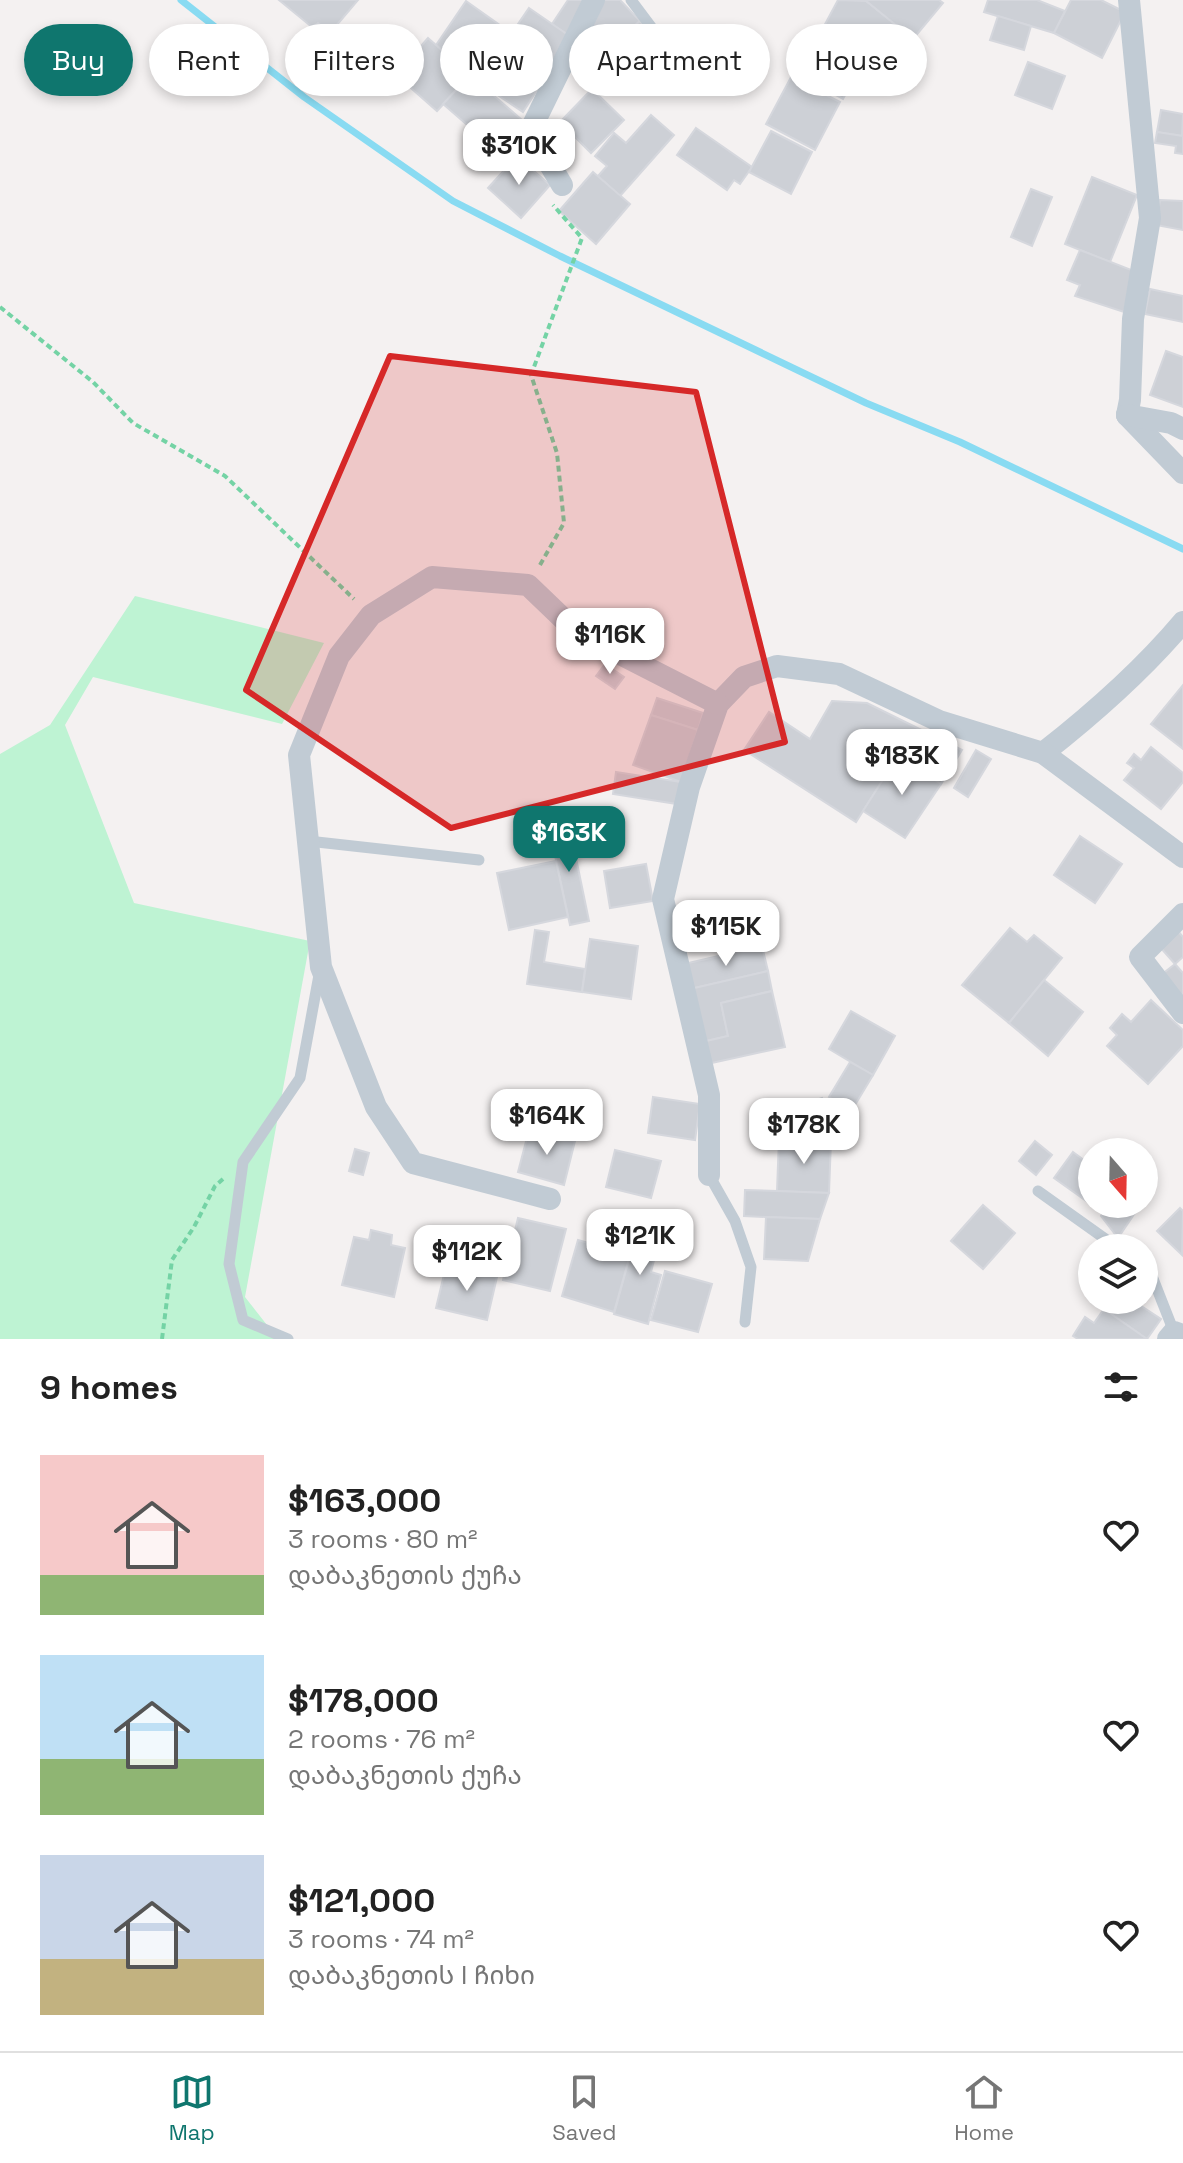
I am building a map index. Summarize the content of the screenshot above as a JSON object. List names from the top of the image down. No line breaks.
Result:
{"north":"bottom","page":{"chip":["Buy","Rent","Filters","New","Apartment","House"],"price":["$310K","$116K","$183K","$163K","$115K","$164K","$178K","$121K","$112K"],"heading":"9 homes","list":[{"name":"$163,000","note":"3 rooms · 80 m² · დაბაკნეთის ქუჩა"},{"name":"$178,000","note":"2 rooms · 76 m² · დაბაკნეთის ქუჩა"},{"name":"$121,000","note":"3 rooms · 74 m² · დაბაკნეთის I ჩიხი"}],"tabs":["Map","Saved","Home"]}}
